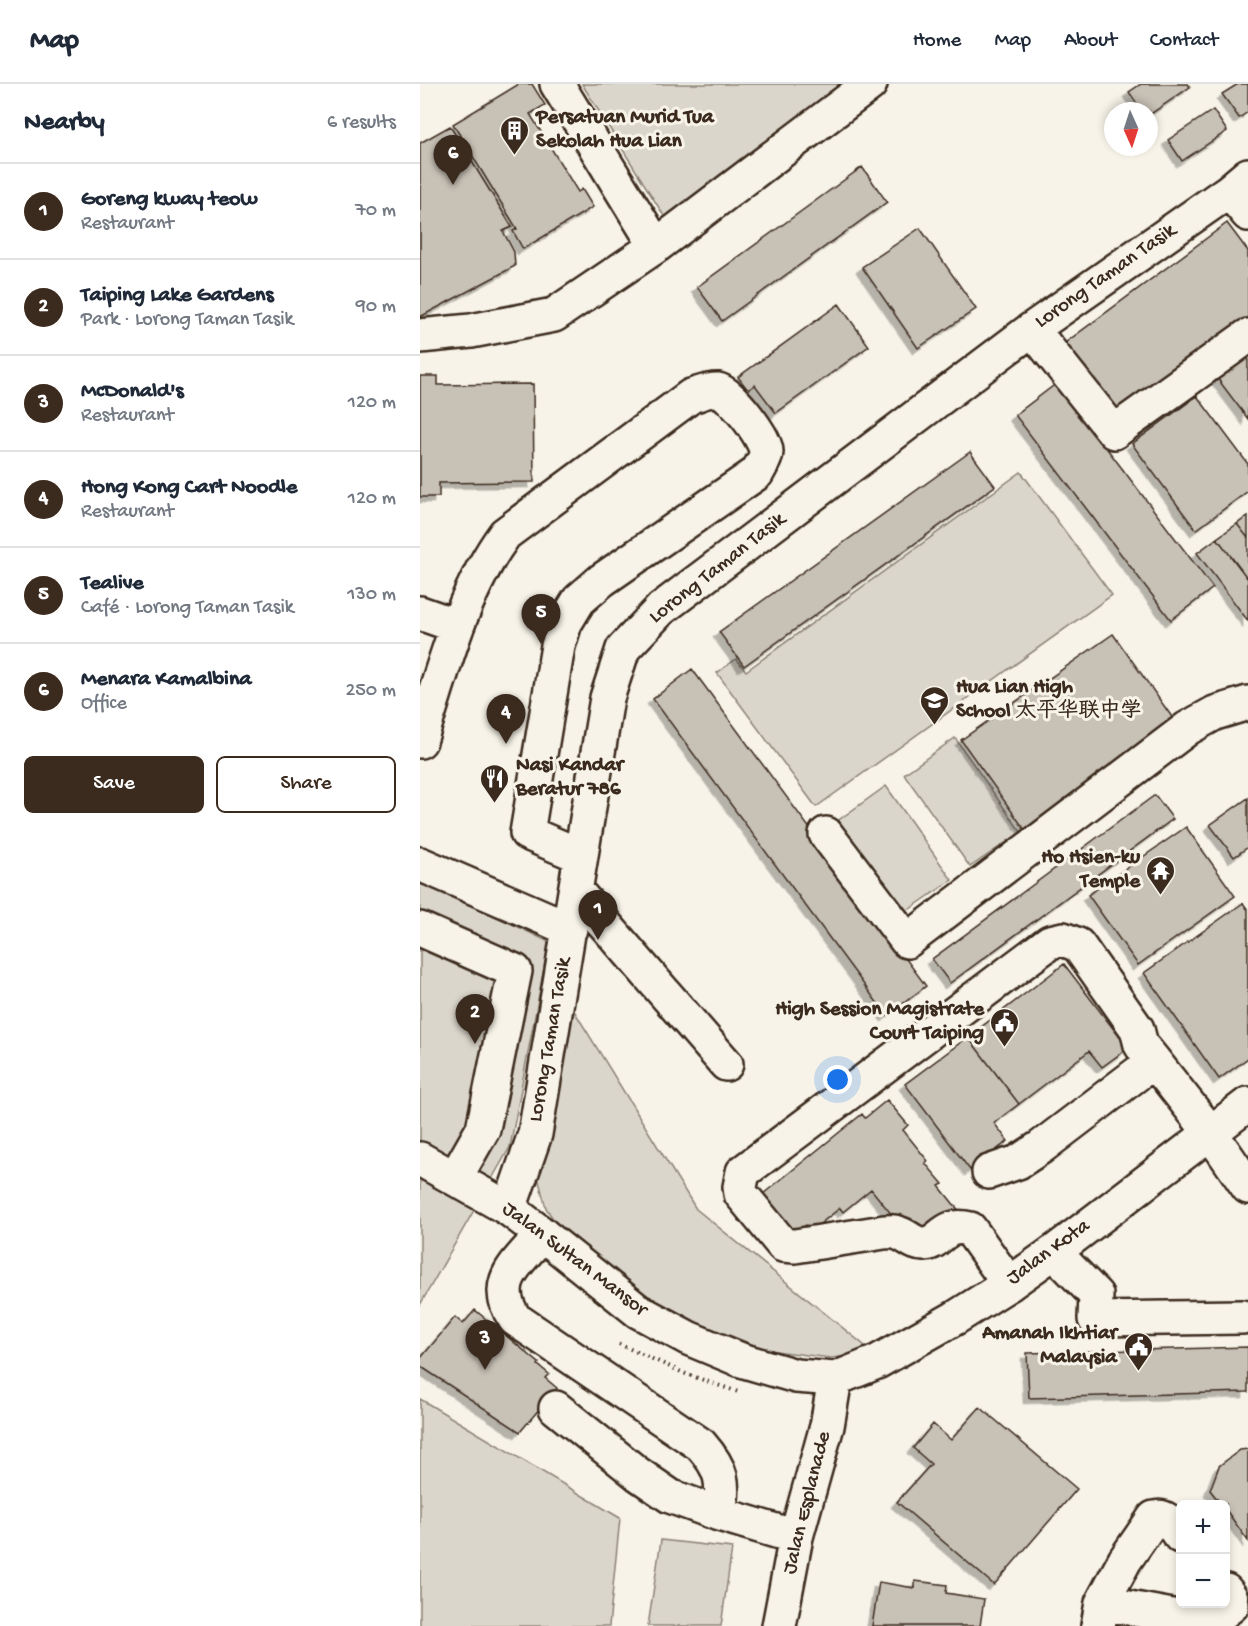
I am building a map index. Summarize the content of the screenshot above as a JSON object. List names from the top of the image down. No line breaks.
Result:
{"streets":{"street":["Lorong Taman Tasik","Jalan Kota","Jalan Sultan Mansor","Jalan Esplanade"]},"crossings":[["Lorong Taman Tasik","Jalan Sultan Mansor"],["Jalan Kota","Jalan Sultan Mansor"],["Jalan Kota","Jalan Esplanade"],["Jalan Sultan Mansor","Jalan Esplanade"]],"places":{"building":["Persatuan Murid Tua Sekolah Hua Lian"],"school or university":["Hua Lian High School 太平华联中学"],"restaurant":["Nasi Kandar Beratur 786"],"temple":["Ho Hsien-ku Temple"],"public building":["High Session Magistrate Court Taiping","Amanah Ikhtiar Malaysia"]},"north":"bottom","page":{"header":"Map","nav":["Home","Map","About","Contact"],"heading":["Nearby","6 results"],"pins":["6","5","4","1","2","3"],"list":[{"mark":"1","name":"Goreng kway teow","note":"Restaurant","value":"70 m"},{"mark":"2","name":"Taiping Lake Gardens","note":"Park · Lorong Taman Tasik","value":"90 m"},{"mark":"3","name":"McDonald's","note":"Restaurant","value":"120 m"},{"mark":"4","name":"Hong Kong Cart Noodle","note":"Restaurant","value":"120 m"},{"mark":"5","name":"Tealive","note":"Café · Lorong Taman Tasik","value":"130 m"},{"mark":"6","name":"Menara Kamalbina","note":"Office","value":"250 m"}],"buttons":["Save","Share"],"map_buttons":["+","−"]}}
